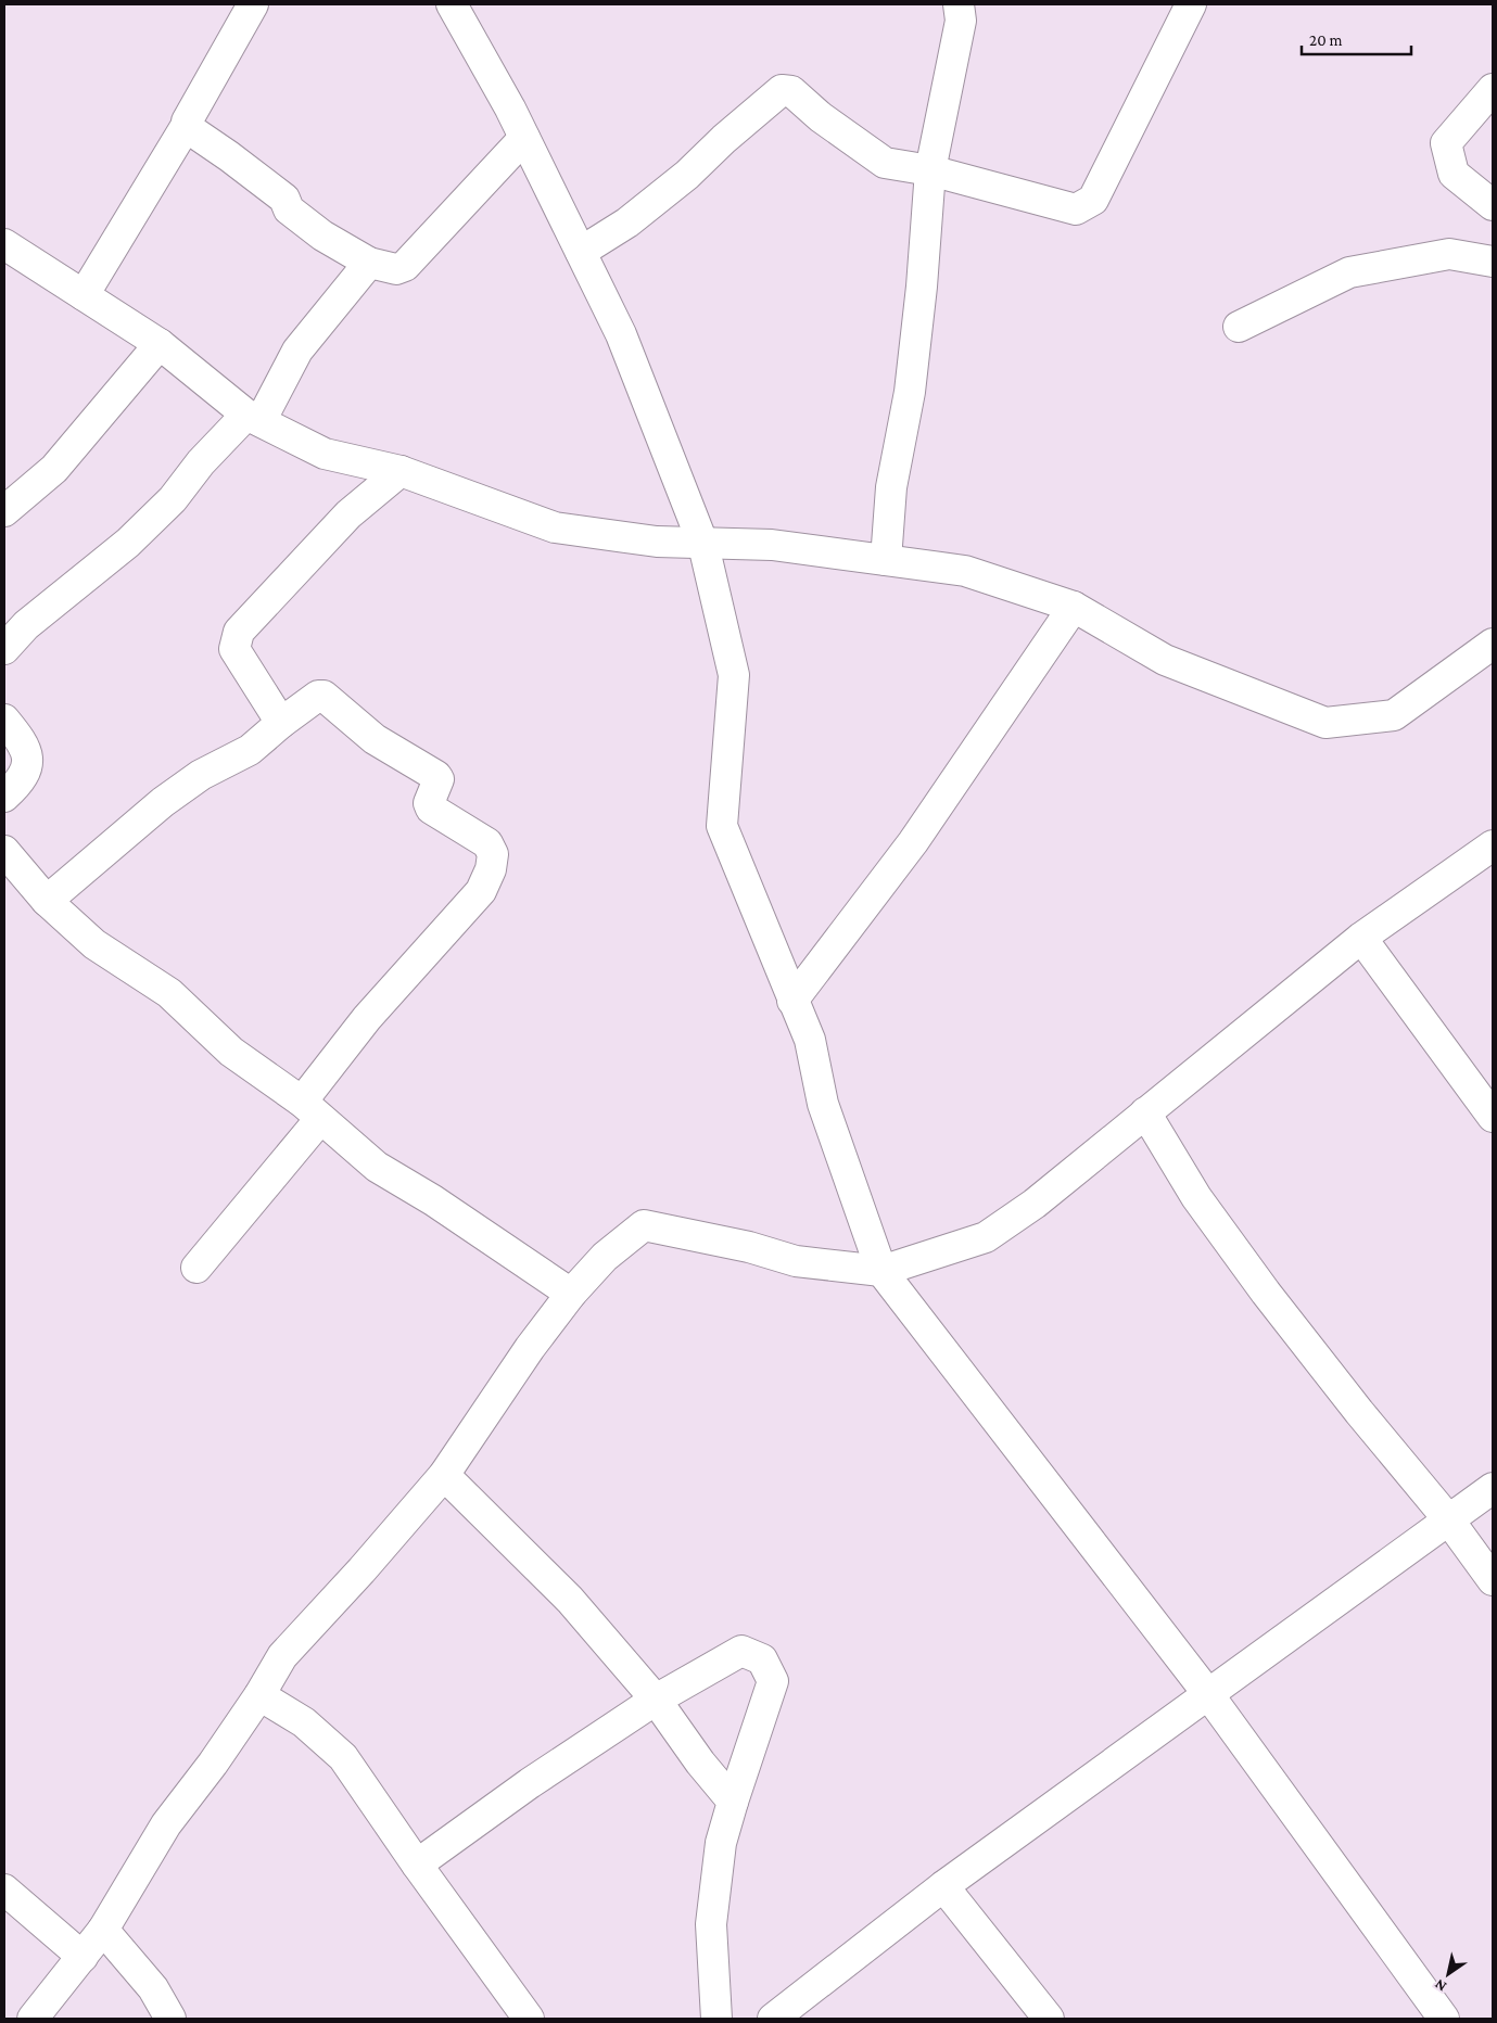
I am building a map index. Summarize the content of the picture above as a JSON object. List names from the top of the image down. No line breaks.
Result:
{"scale_bar":"20 m","north":"bottom left"}
